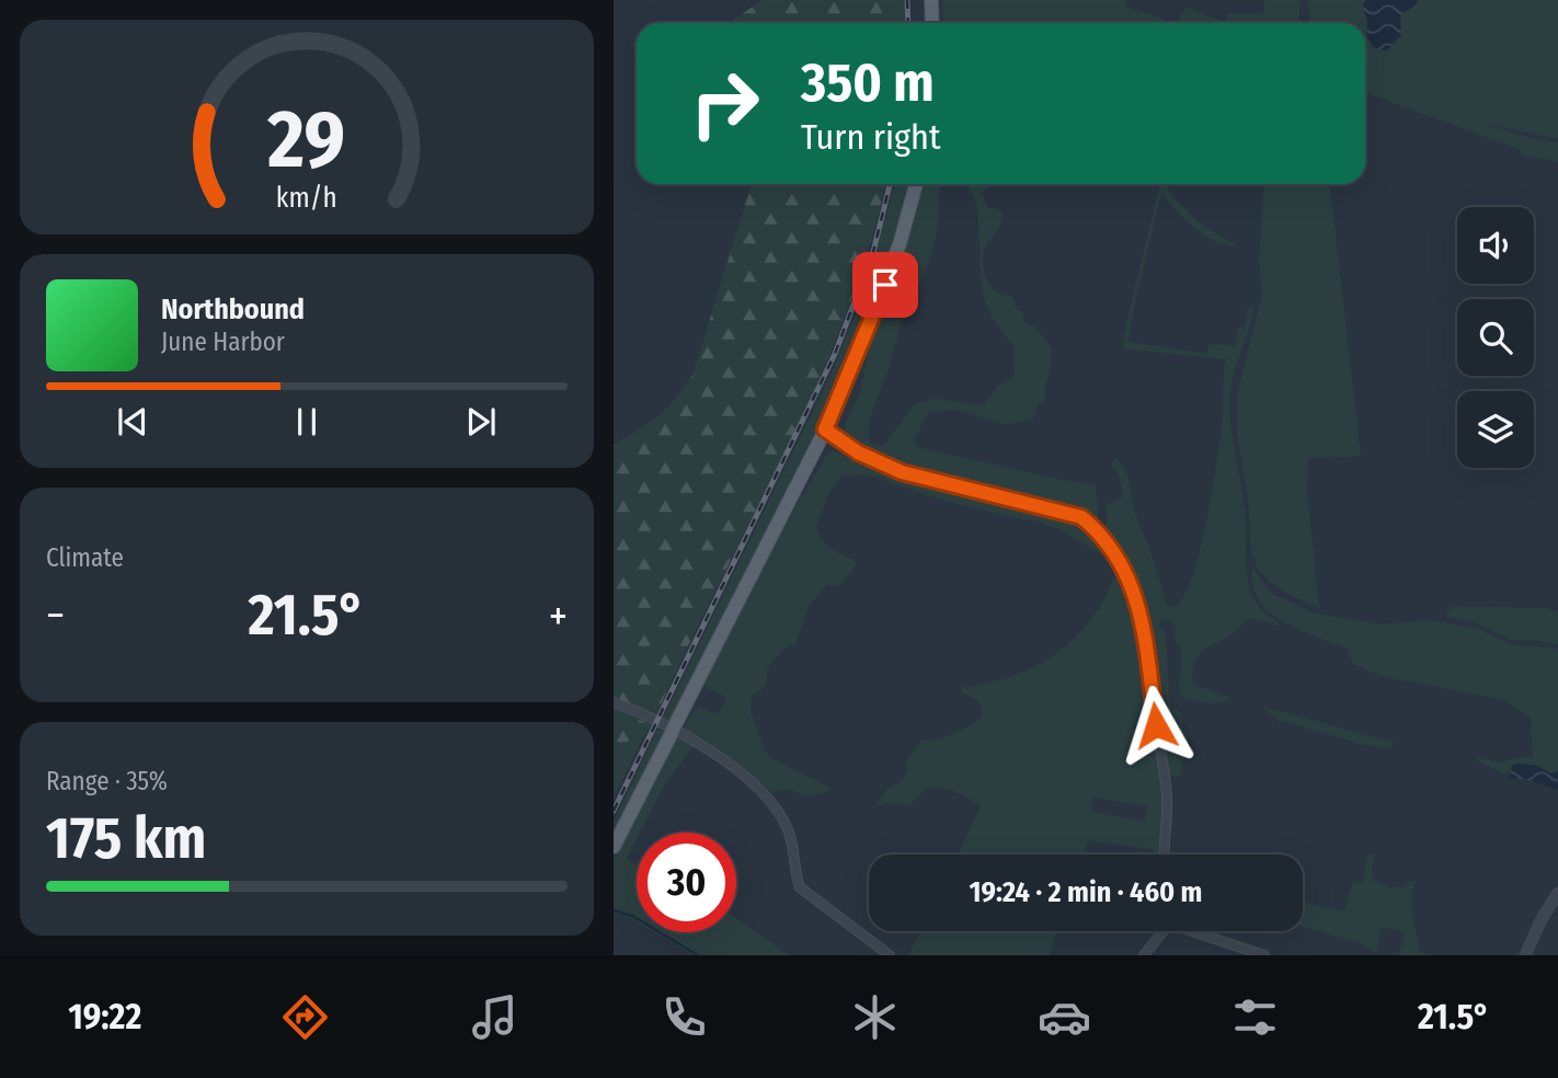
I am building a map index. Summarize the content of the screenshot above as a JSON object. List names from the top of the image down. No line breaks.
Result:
{"page":{"turn":["350 m","Turn right"],"song":["Northbound","June Harbor"],"tile":["Climate",["Range · 35%","175 km"]],"heat":["−","21.5°","+"],"limit":"30","trip":"19:24 · 2 min · 460 m","tabs":["19:22","21.5°"],"gauge":["29","km/h"]}}
